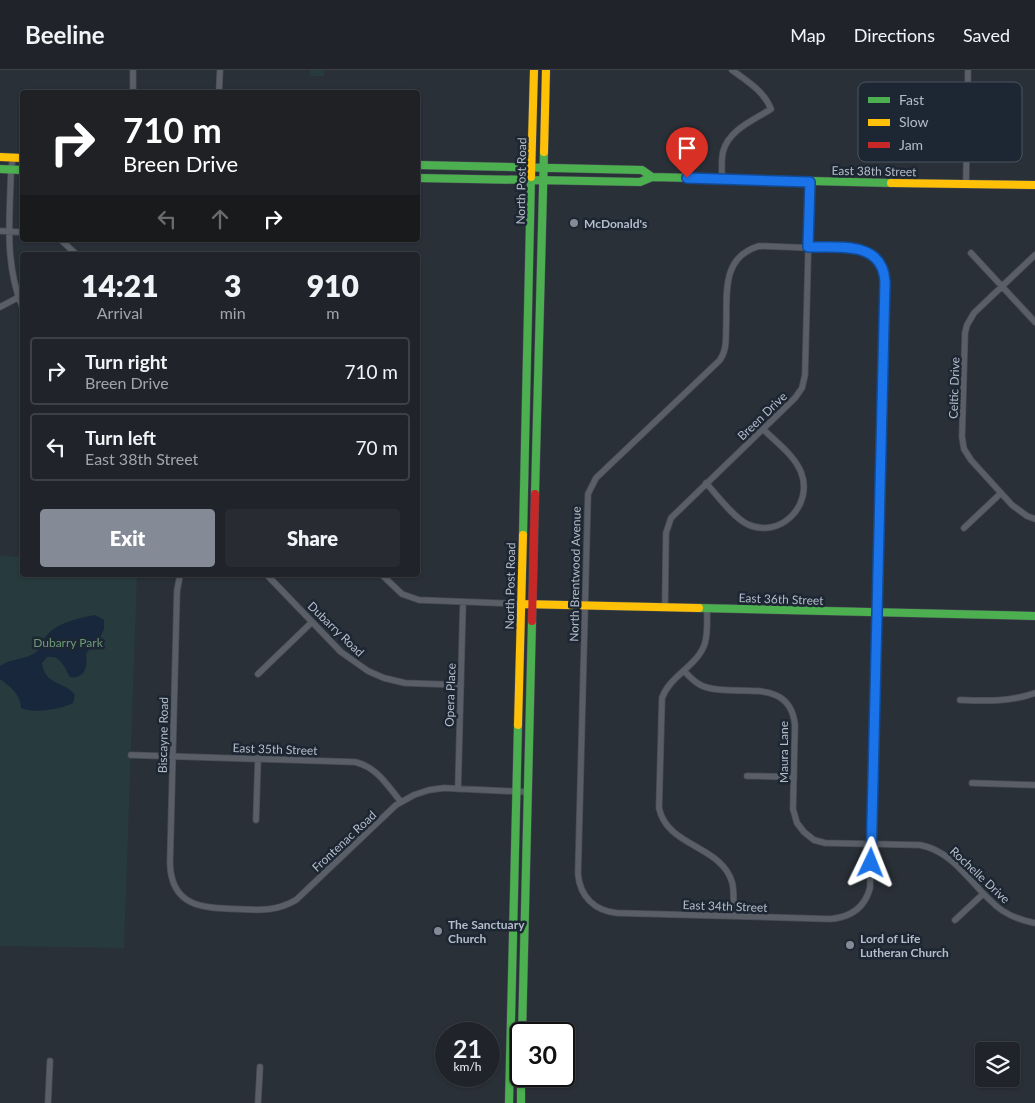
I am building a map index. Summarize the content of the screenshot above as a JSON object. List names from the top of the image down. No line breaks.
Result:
{"streets":{"main road":["East 38th Street","North Post Road","East 36th Street"],"street":["Celtic Drive","Breen Drive","North Brentwood Avenue","Dubarry Road","Opera Place","Biscayne Road","East 35th Street","Maura Lane","Frontenac Road","Rochelle Drive","East 34th Street"]},"crossings":[["East 38th Street","North Post Road"],["East 38th Street","Breen Drive"],["North Post Road","East 36th Street"],["North Post Road","Frontenac Road"],["Breen Drive","North Brentwood Avenue"],["Breen Drive","East 36th Street"],["North Brentwood Avenue","East 36th Street"],["North Brentwood Avenue","Rochelle Drive"],["North Brentwood Avenue","East 34th Street"],["Dubarry Road","Opera Place"],["Opera Place","Frontenac Road"],["Biscayne Road","East 35th Street"],["Biscayne Road","Frontenac Road"],["East 35th Street","Frontenac Road"],["Maura Lane","Rochelle Drive"]],"parks":["Dubarry Park"],"places":["McDonald's","The Sanctuary Church","Lord of Life Lutheran Church"],"legend":["Fast","Slow","Jam"],"page":{"header":"Beeline","nav":["Map","Directions","Saved"],"turn":["710 m","Breen Drive"],"eta":["14:21","Arrival","3","min","910","m"],"list":[{"name":"Turn right","note":"Breen Drive","value":"710 m"},{"name":"Turn left","note":"East 38th Street","value":"70 m"}],"buttons":["Exit","Share"],"speed":"21 km/h","limit":"30"}}
